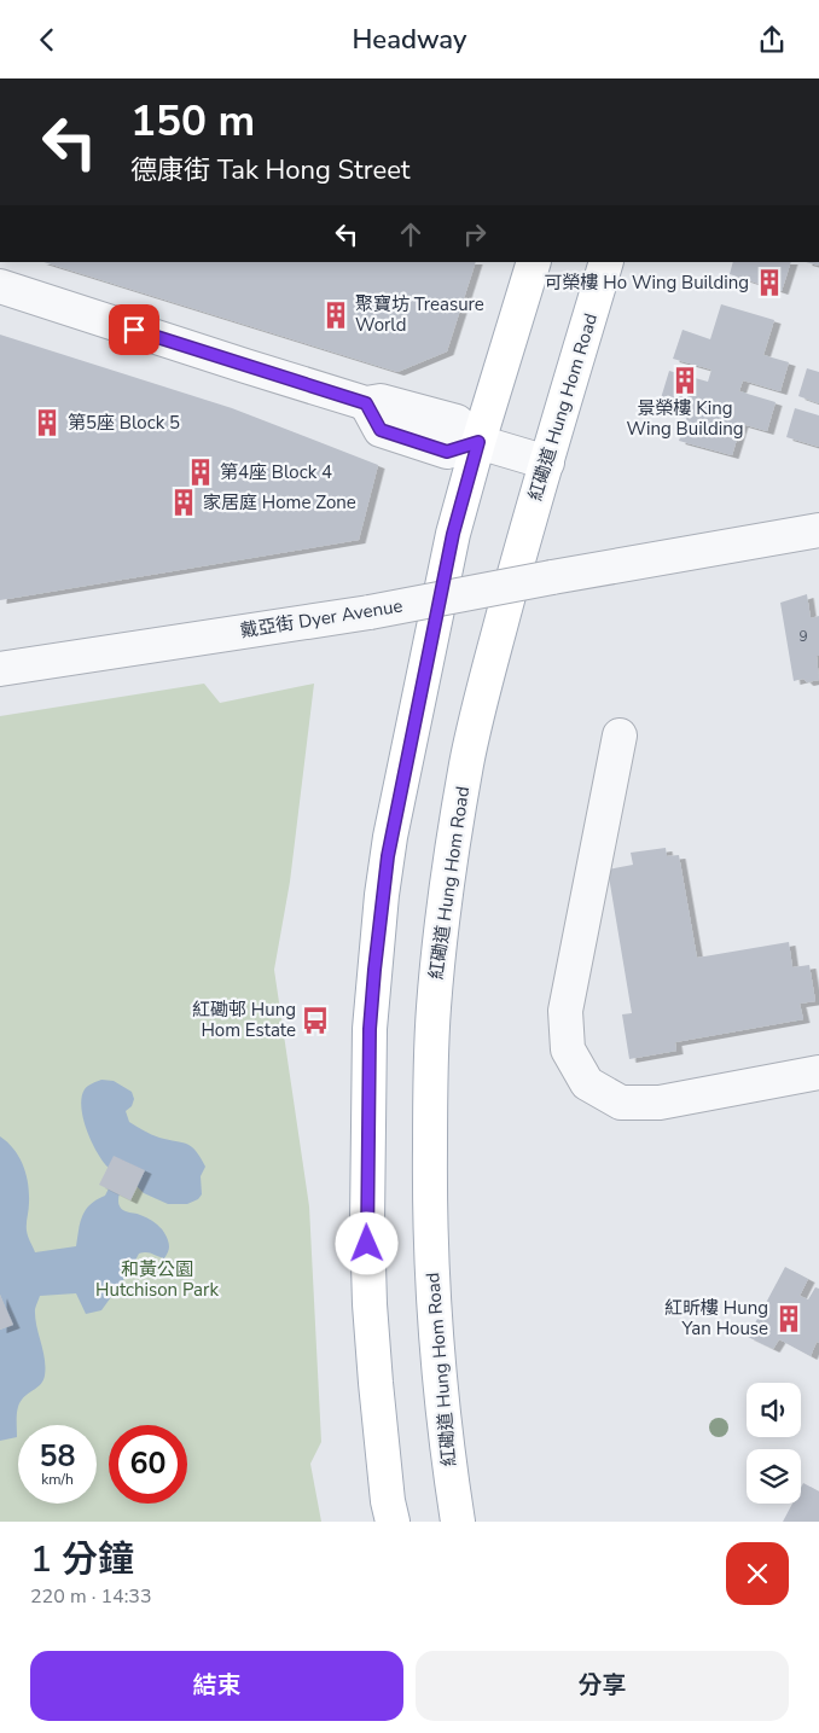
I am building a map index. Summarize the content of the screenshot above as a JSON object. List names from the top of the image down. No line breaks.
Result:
{"streets":{"main road":["紅磡道 Hung Hom Road"],"street":["戴亞街 Dyer Avenue"]},"parks":["和黃公園 Hutchison Park"],"places":{"building":["可榮樓 Ho Wing Building","聚寶坊 Treasure World","景榮樓 King Wing Building","第5座 Block 5","第4座 Block 4","家居庭 Home Zone","紅昕樓 Hung Yan House"],"bus stop":["紅磡邨 Hung Hom Estate"]},"house_numbers":["9"],"page":{"header":"Headway","turn":["150 m","德康街 Tak Hong Street"],"speed":"58 km/h","limit":"60","heading":["1 分鐘","220 m · 14:33"],"buttons":["結束","分享"]}}
